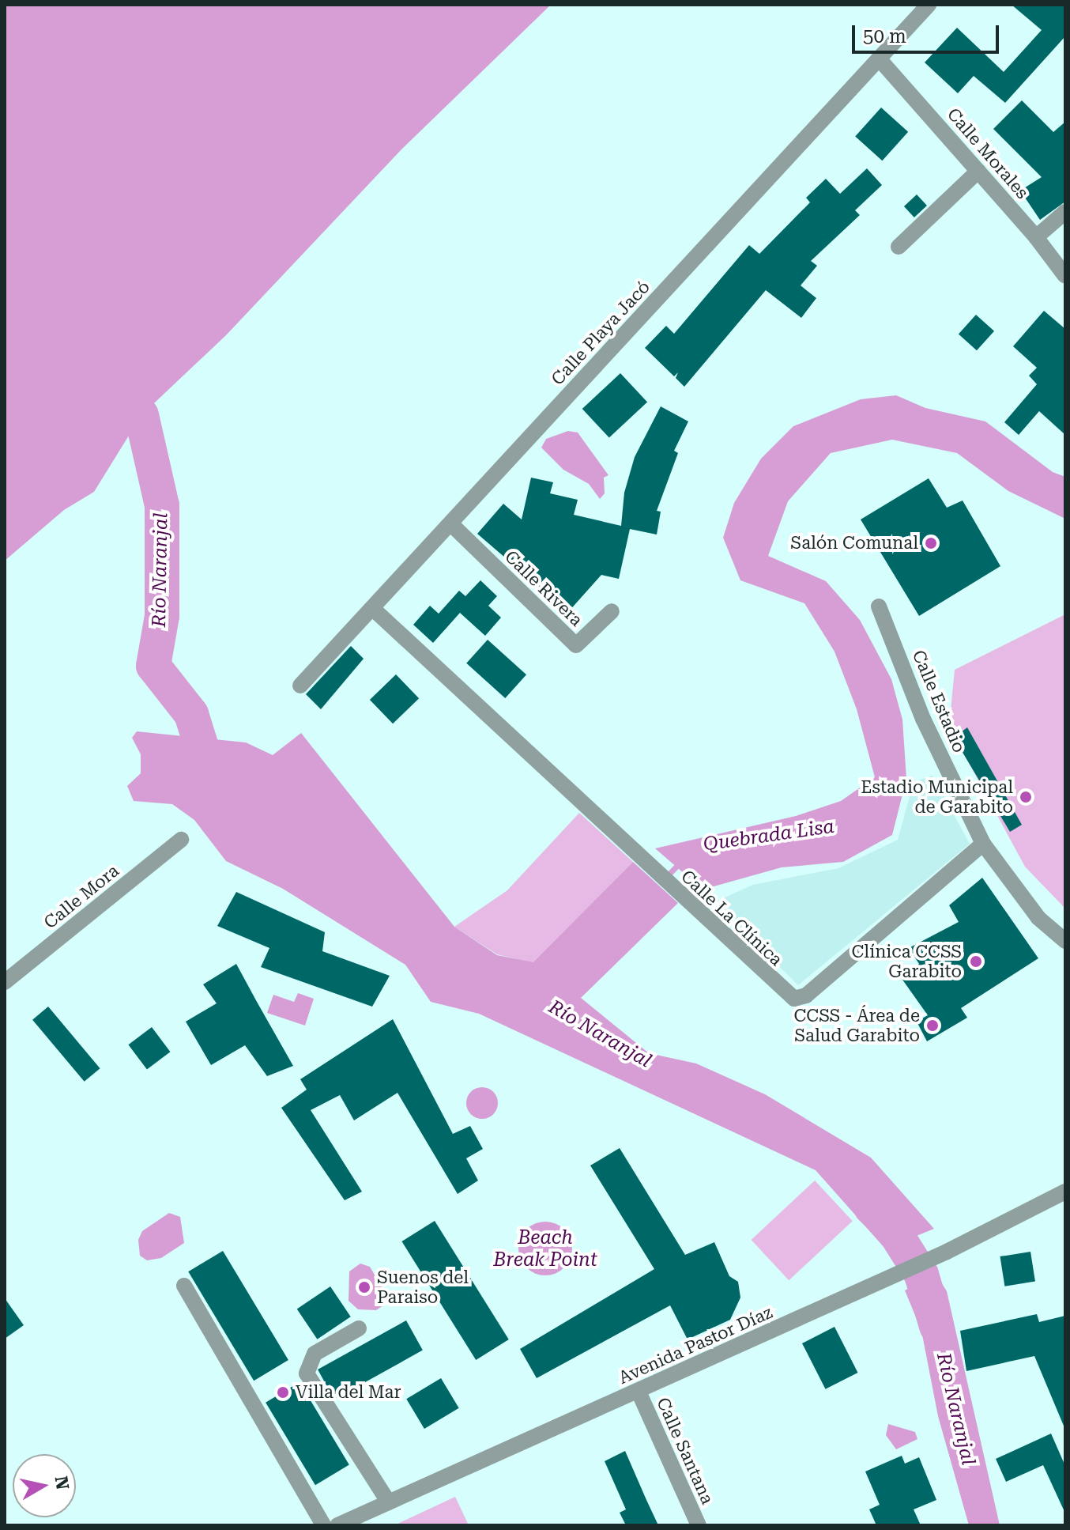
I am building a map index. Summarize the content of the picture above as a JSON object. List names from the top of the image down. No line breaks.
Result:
{"streets":{"street":["Calle Morales","Calle Playa Jacó","Calle Rivera","Calle Estadio","Calle Mora","Calle La Clínica","Avenida Pastor Díaz","Calle Santana"]},"crossings":[["Calle Morales","Calle Playa Jacó"],["Calle Playa Jacó","Calle Rivera"],["Calle Playa Jacó","Calle La Clínica"],["Calle Estadio","Calle La Clínica"],["Avenida Pastor Díaz","Calle Santana"]],"water":["Río Naranjal","Quebrada Lisa","Beach Break Point"],"places":["Salón Comunal","Estadio Municipal de Garabito","Clínica CCSS Garabito","CCSS - Área de Salud Garabito","Suenos del Paraiso","Villa del Mar"],"scale_bar":"50 m","north":"right"}
